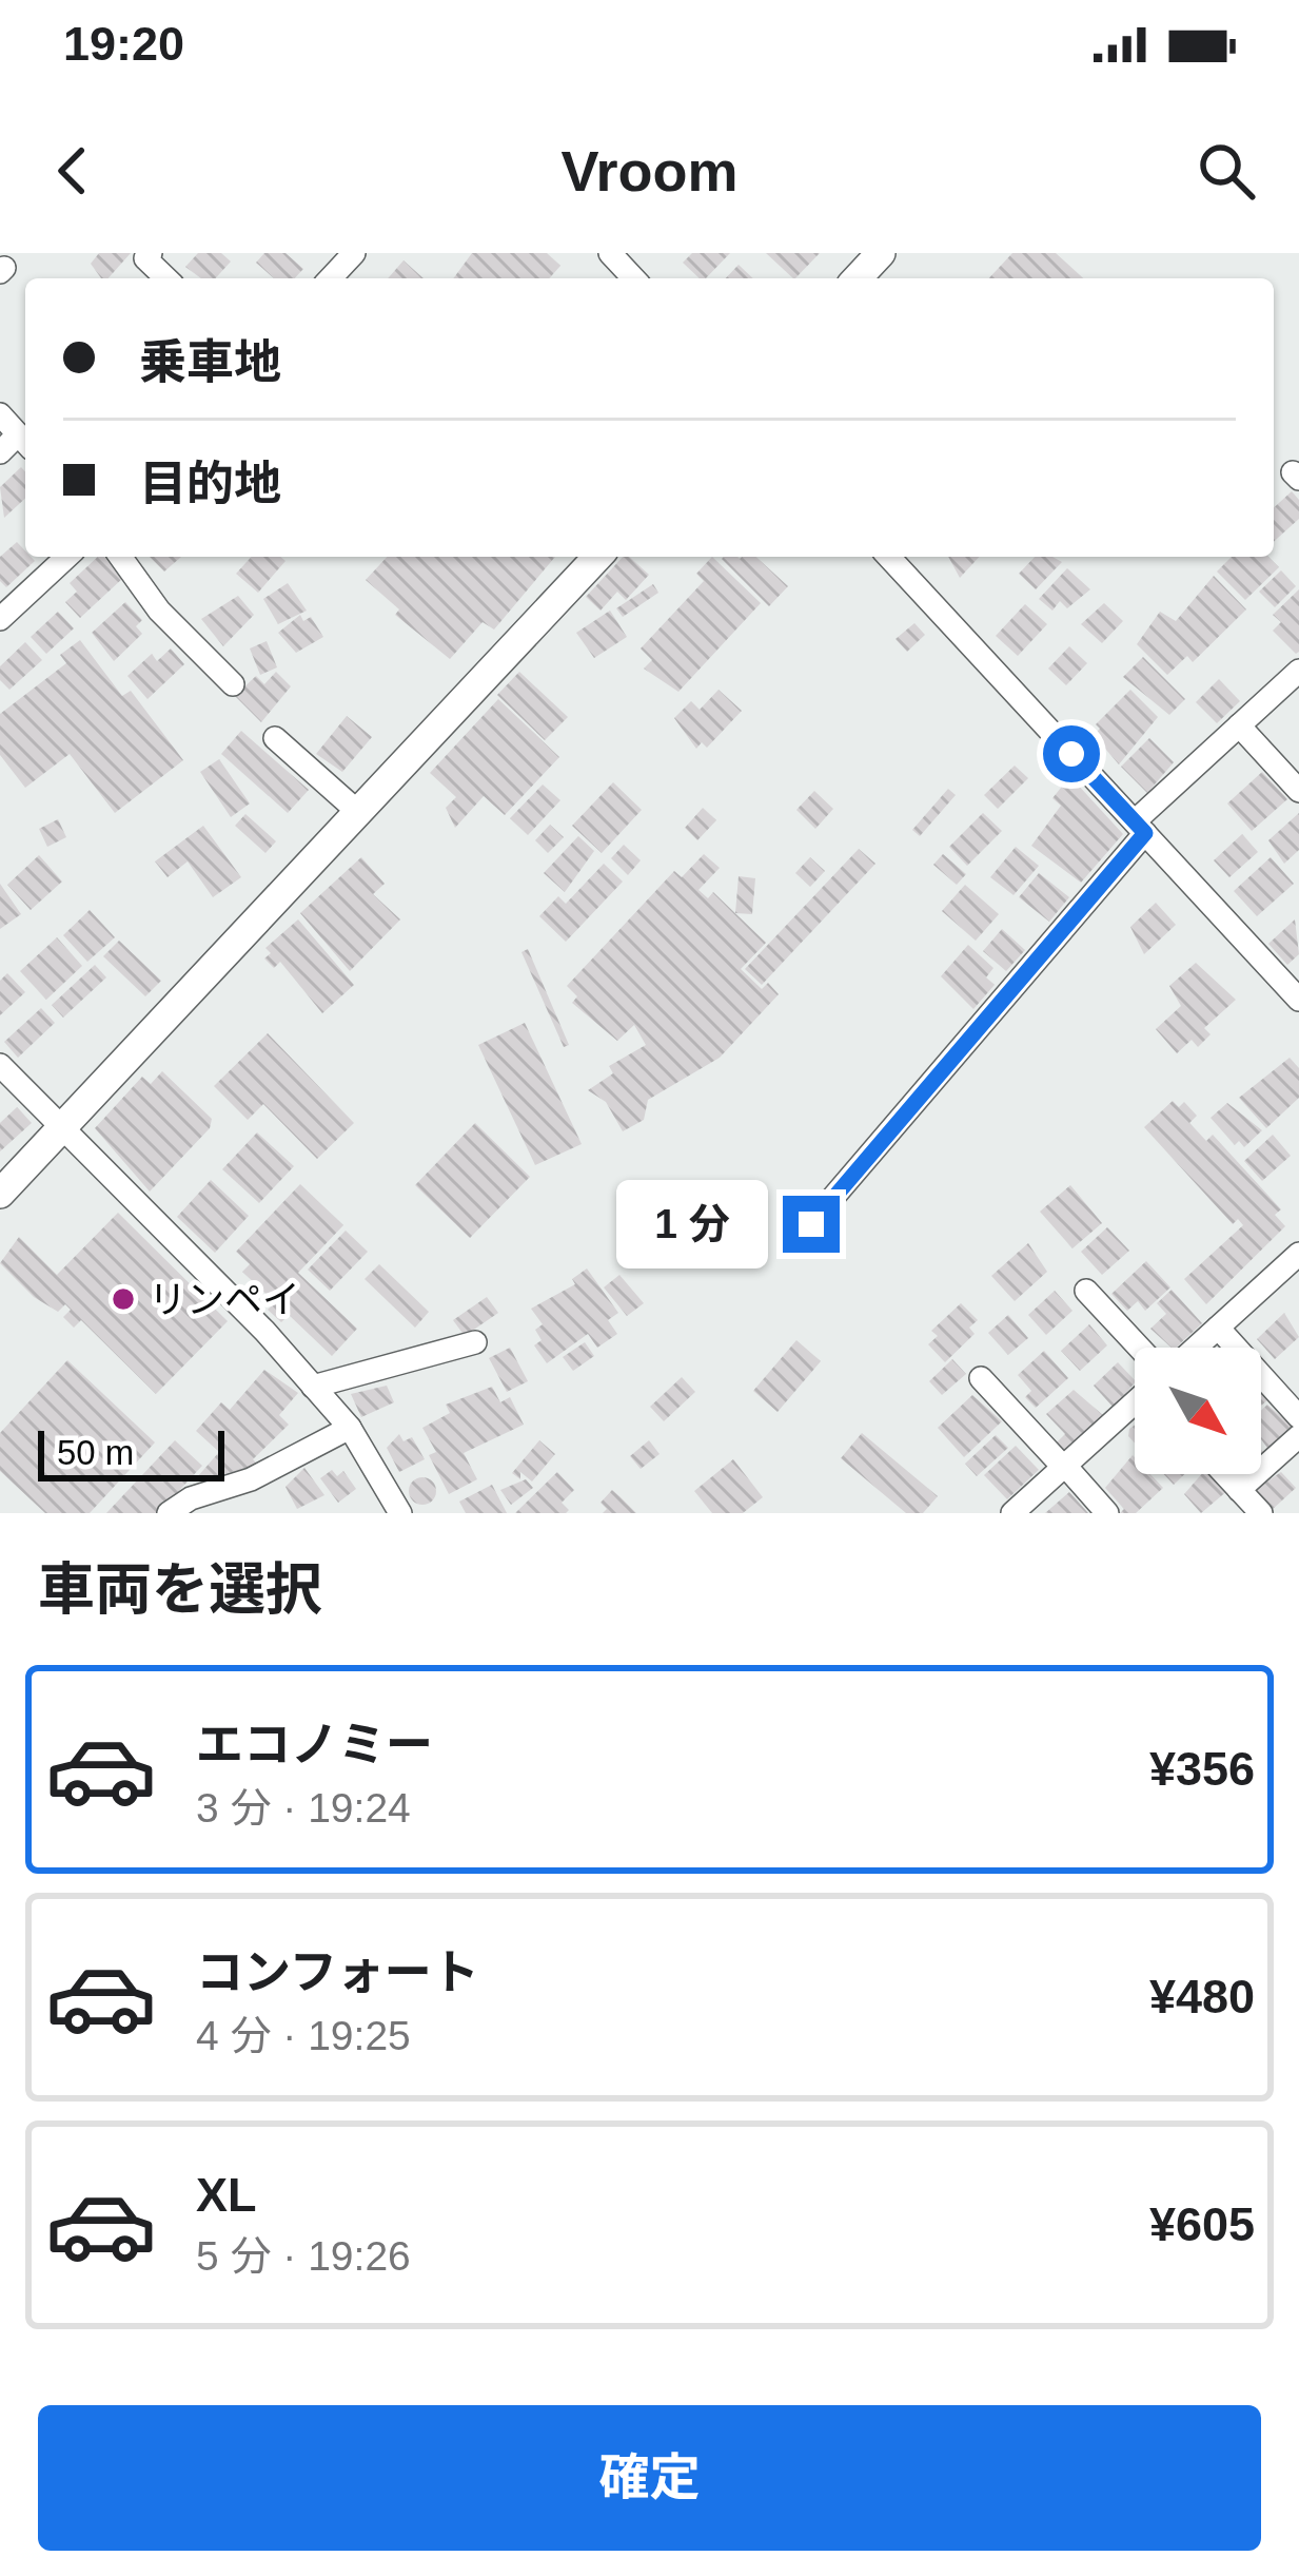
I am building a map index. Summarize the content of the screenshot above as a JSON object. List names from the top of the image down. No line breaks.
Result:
{"places":["リンペイ"],"scale_bar":"50 m","north":"bottom right","page":{"status":"19:20","header":"Vroom","banner":["乗車地","目的地"],"bubble":"1 分","scale":"50 m","heading":"車両を選択","list":[{"name":"エコノミー","note":"3 分 · 19:24","value":"¥356"},{"name":"コンフォート","note":"4 分 · 19:25","value":"¥480"},{"name":"XL","note":"5 分 · 19:26","value":"¥605"}],"buttons":"確定"}}
